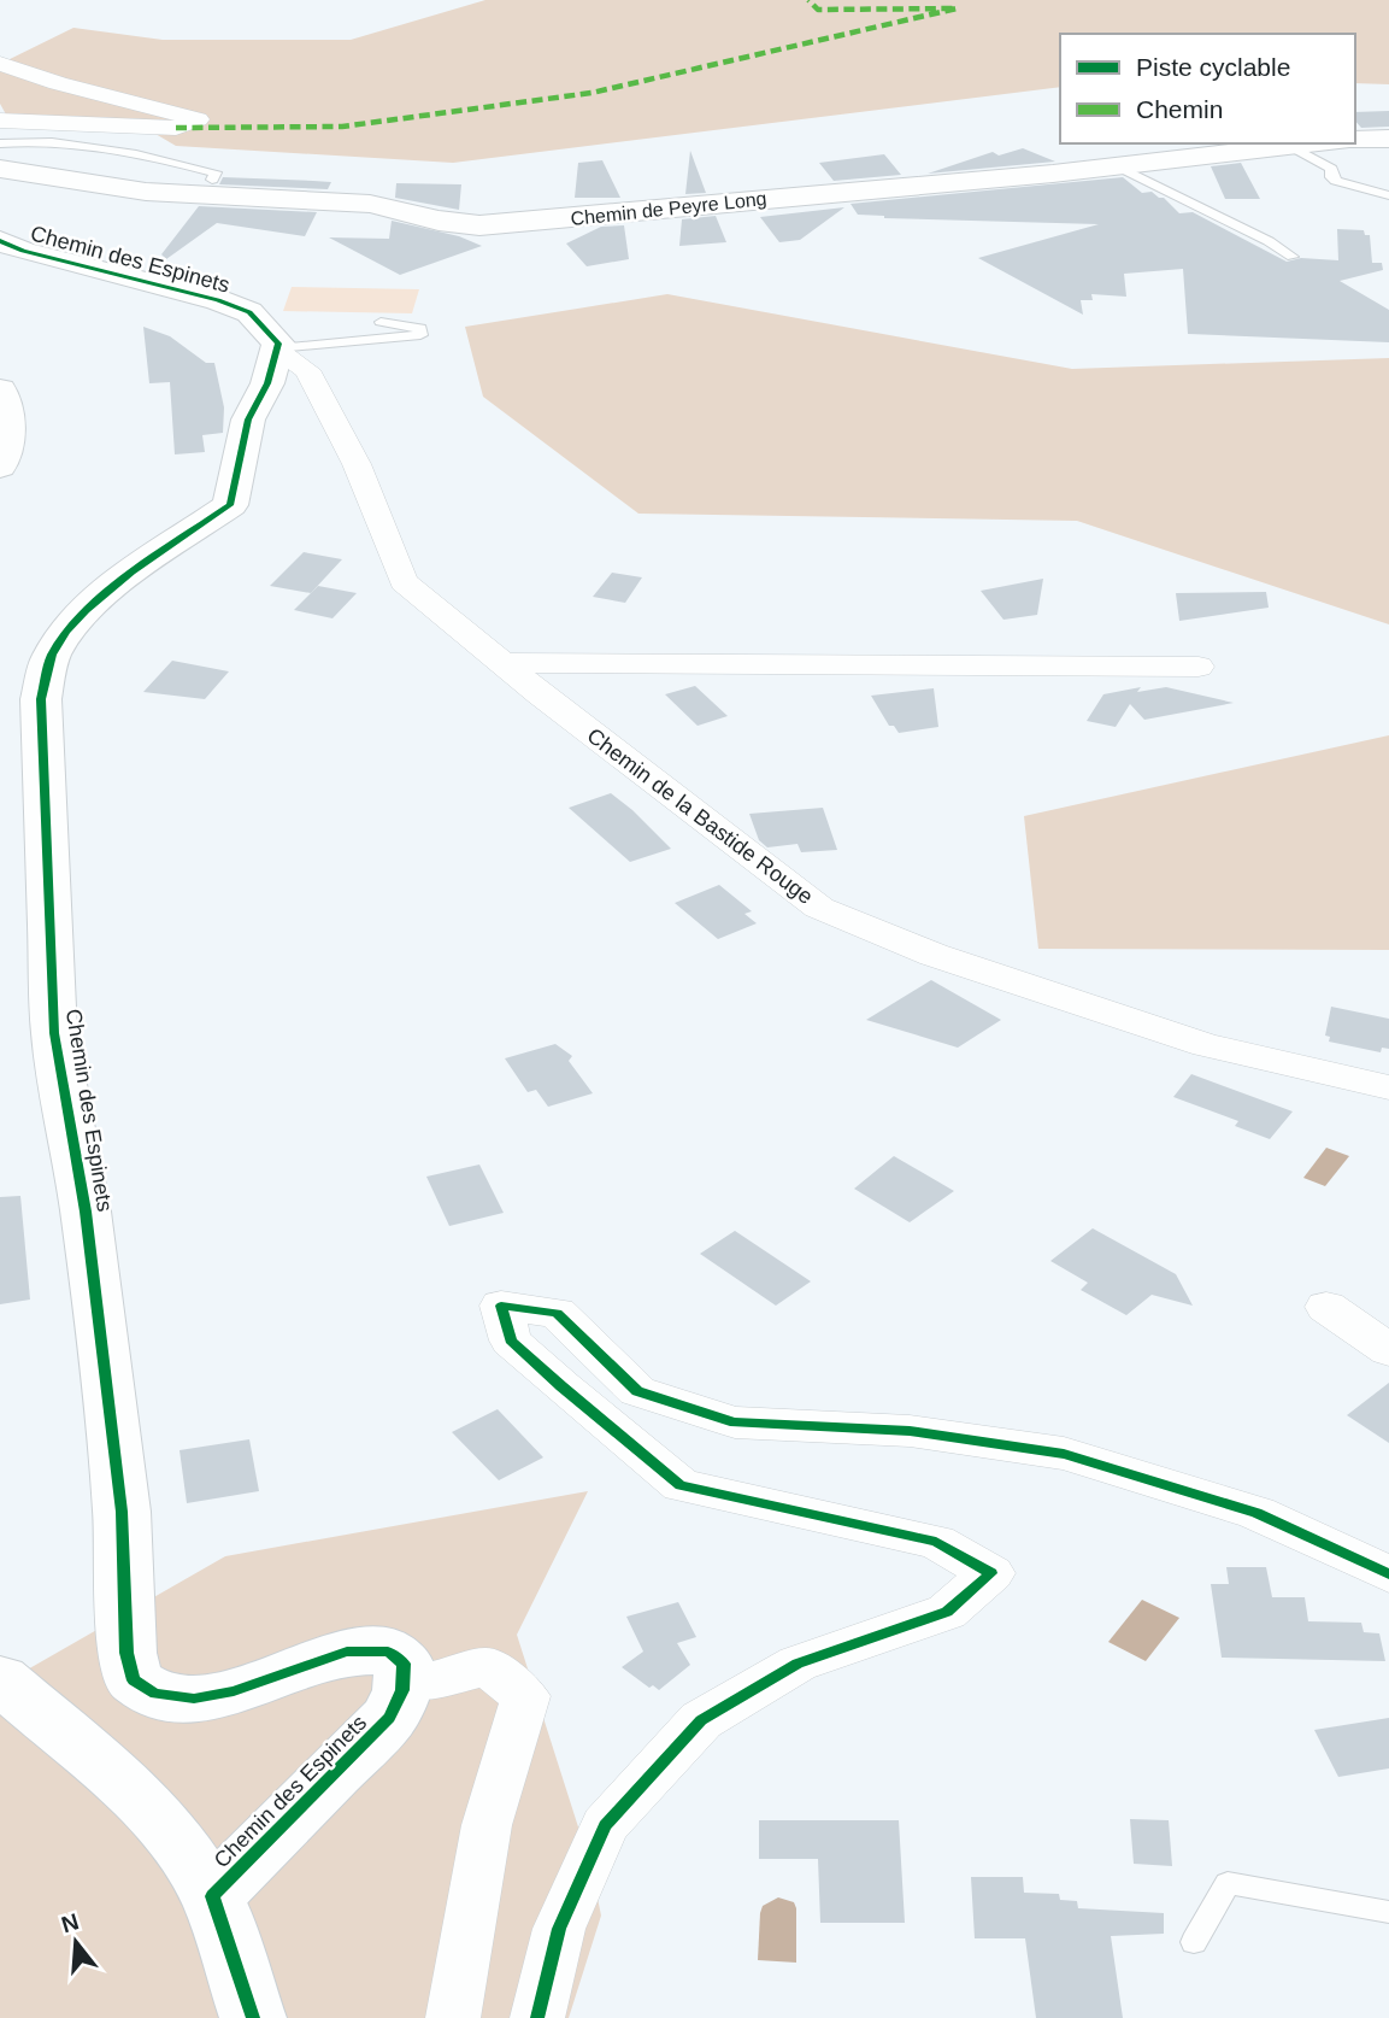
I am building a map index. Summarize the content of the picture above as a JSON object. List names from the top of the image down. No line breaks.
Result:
{"streets":{"street":["Chemin de Peyre Long","Chemin des Espinets","Chemin de la Bastide Rouge"]},"crossings":[["Chemin des Espinets","Chemin de la Bastide Rouge"]],"legend":["Piste cyclable","Chemin"],"north":"top"}
